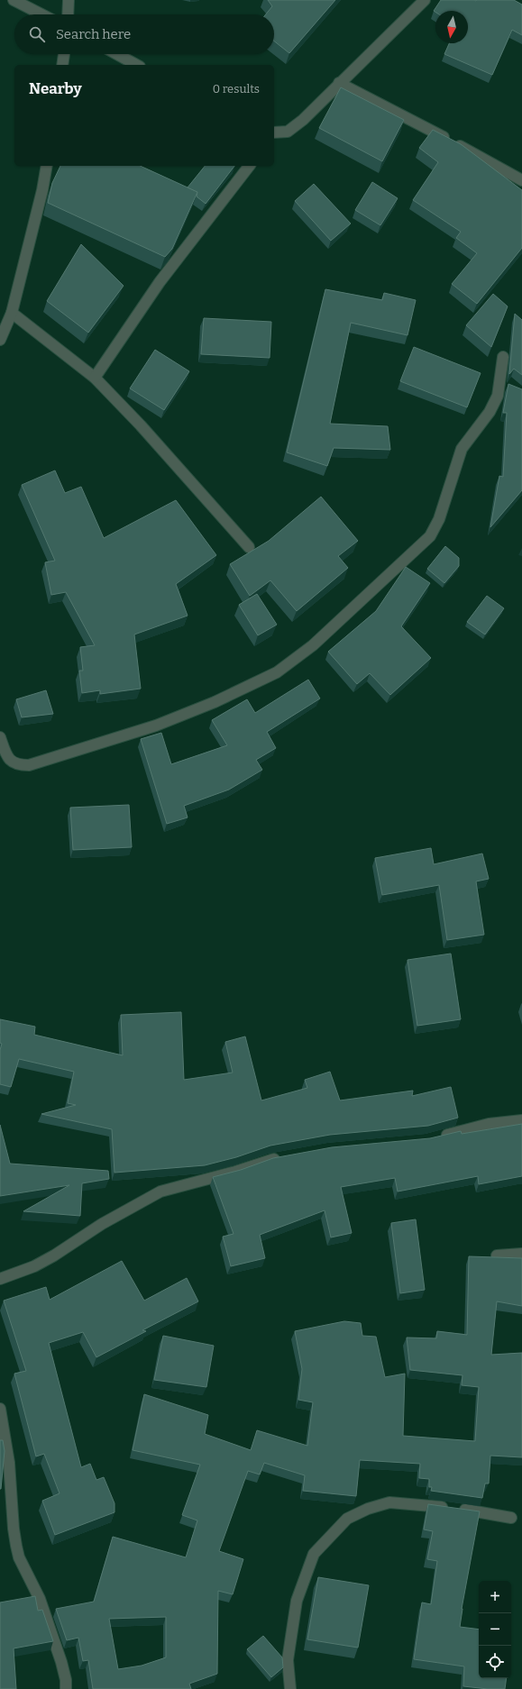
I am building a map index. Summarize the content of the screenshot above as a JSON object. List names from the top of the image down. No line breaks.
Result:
{"north":"bottom","page":{"search":"Search here","heading":["Nearby","0 results"],"map_buttons":["+","−"]}}
